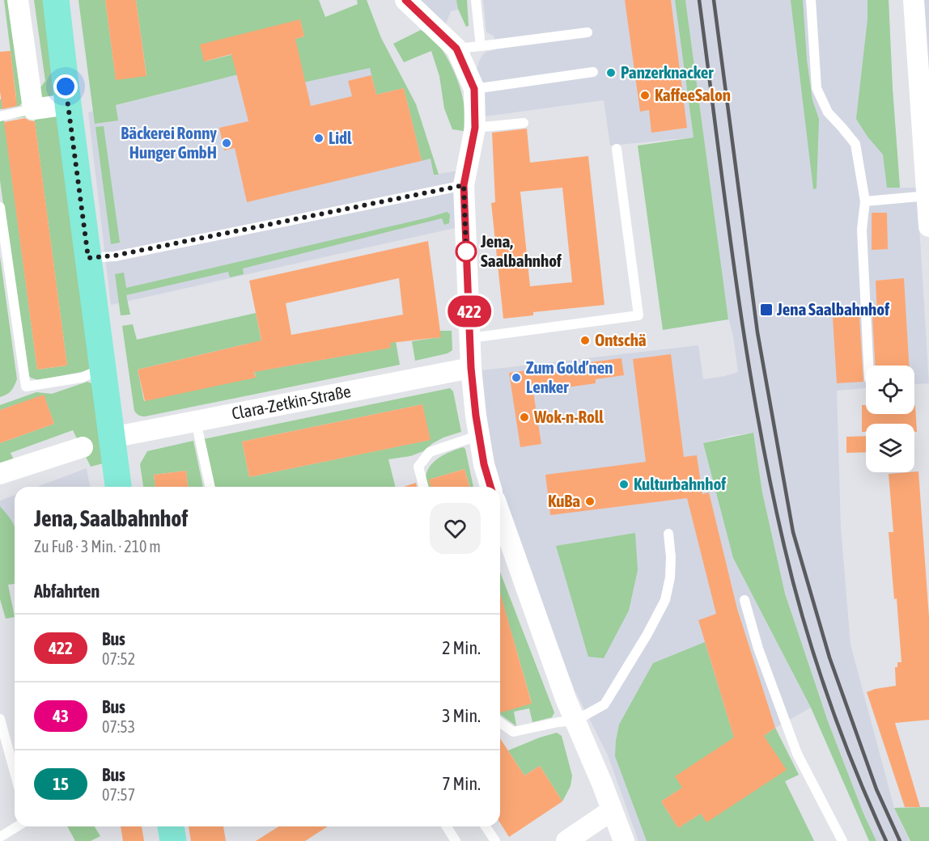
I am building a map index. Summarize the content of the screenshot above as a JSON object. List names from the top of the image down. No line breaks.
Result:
{"streets":{"street":["Clara-Zetkin-Straße"]},"places":{"other":["Panzerknacker","KaffeeSalon","Lidl","Bäckerei Ronny Hunger GmbH","Jena, Saalbahnhof","Ontschä","Zum Gold’nen Lenker","Wok-n-Roll","Kulturbahnhof","KuBa"],"transit":["Jena Saalbahnhof"]},"lines":["bus line 422"],"page":{"on_map":"422","heading":[["Jena, Saalbahnhof","Zu Fuß · 3 Min. · 210 m"],"Abfahrten"],"list":[{"mark":"422","name":"Bus","note":"07:52","value":"2 Min."},{"mark":"43","name":"Bus","note":"07:53","value":"3 Min."},{"mark":"15","name":"Bus","note":"07:57","value":"7 Min."}]}}
